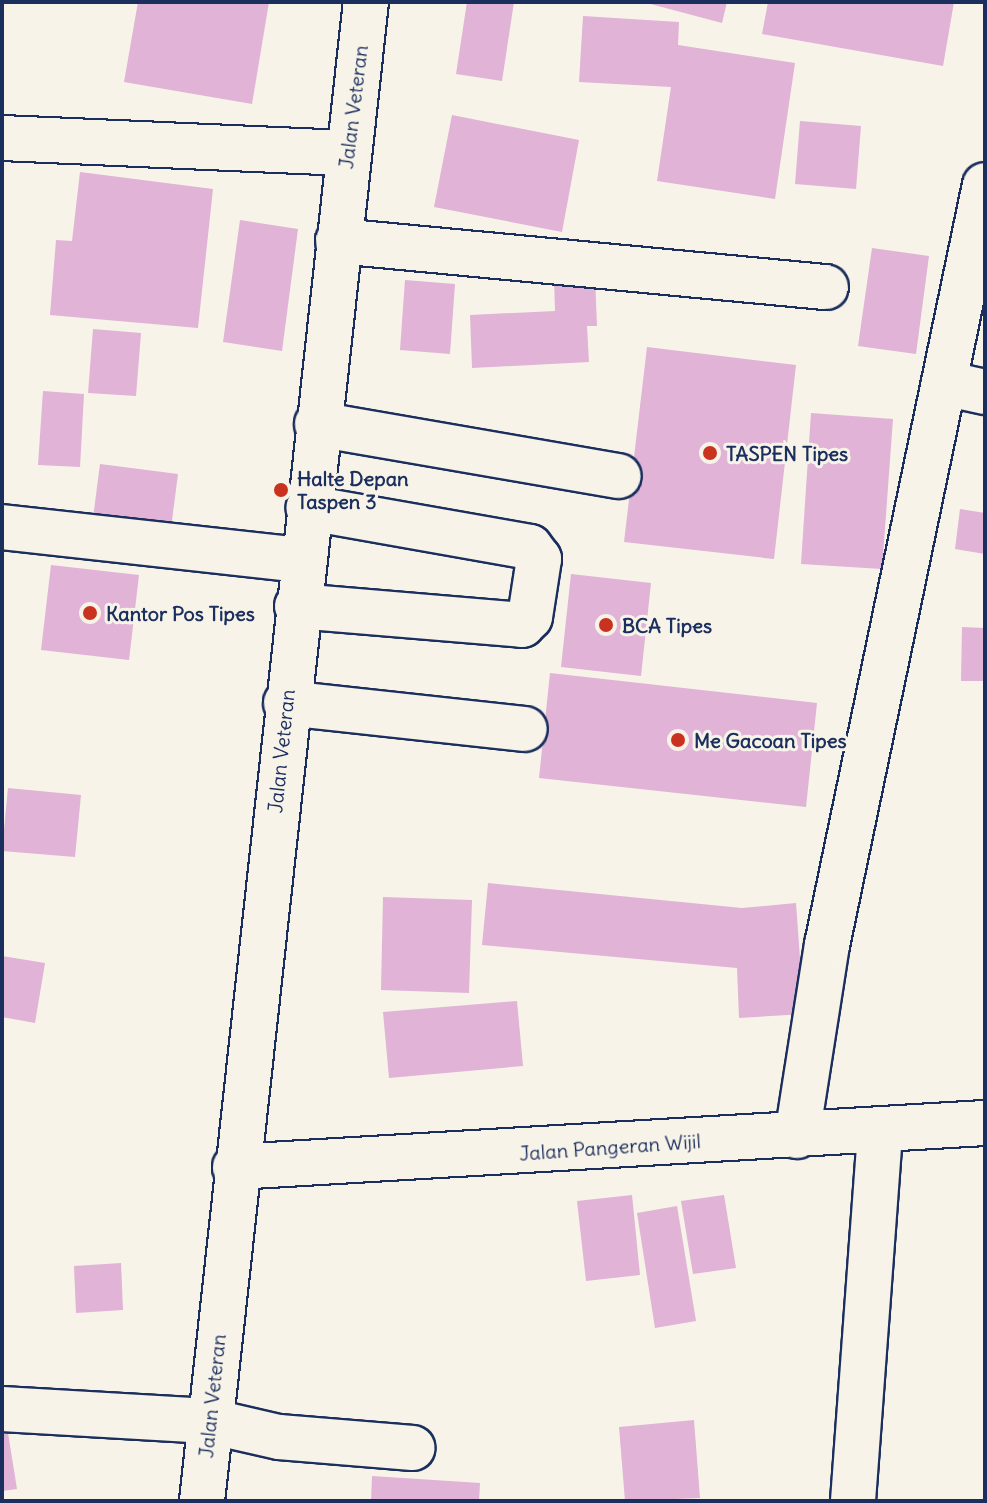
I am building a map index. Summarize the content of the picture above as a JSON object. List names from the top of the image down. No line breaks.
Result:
{"streets":{"street":["Jalan Veteran","Jalan Pangeran Wijil"]},"crossings":[["Jalan Veteran","Jalan Pangeran Wijil"]],"places":["TASPEN Tipes","Halte Depan Taspen 3","Kantor Pos Tipes","BCA Tipes","Me Gacoan Tipes"]}
